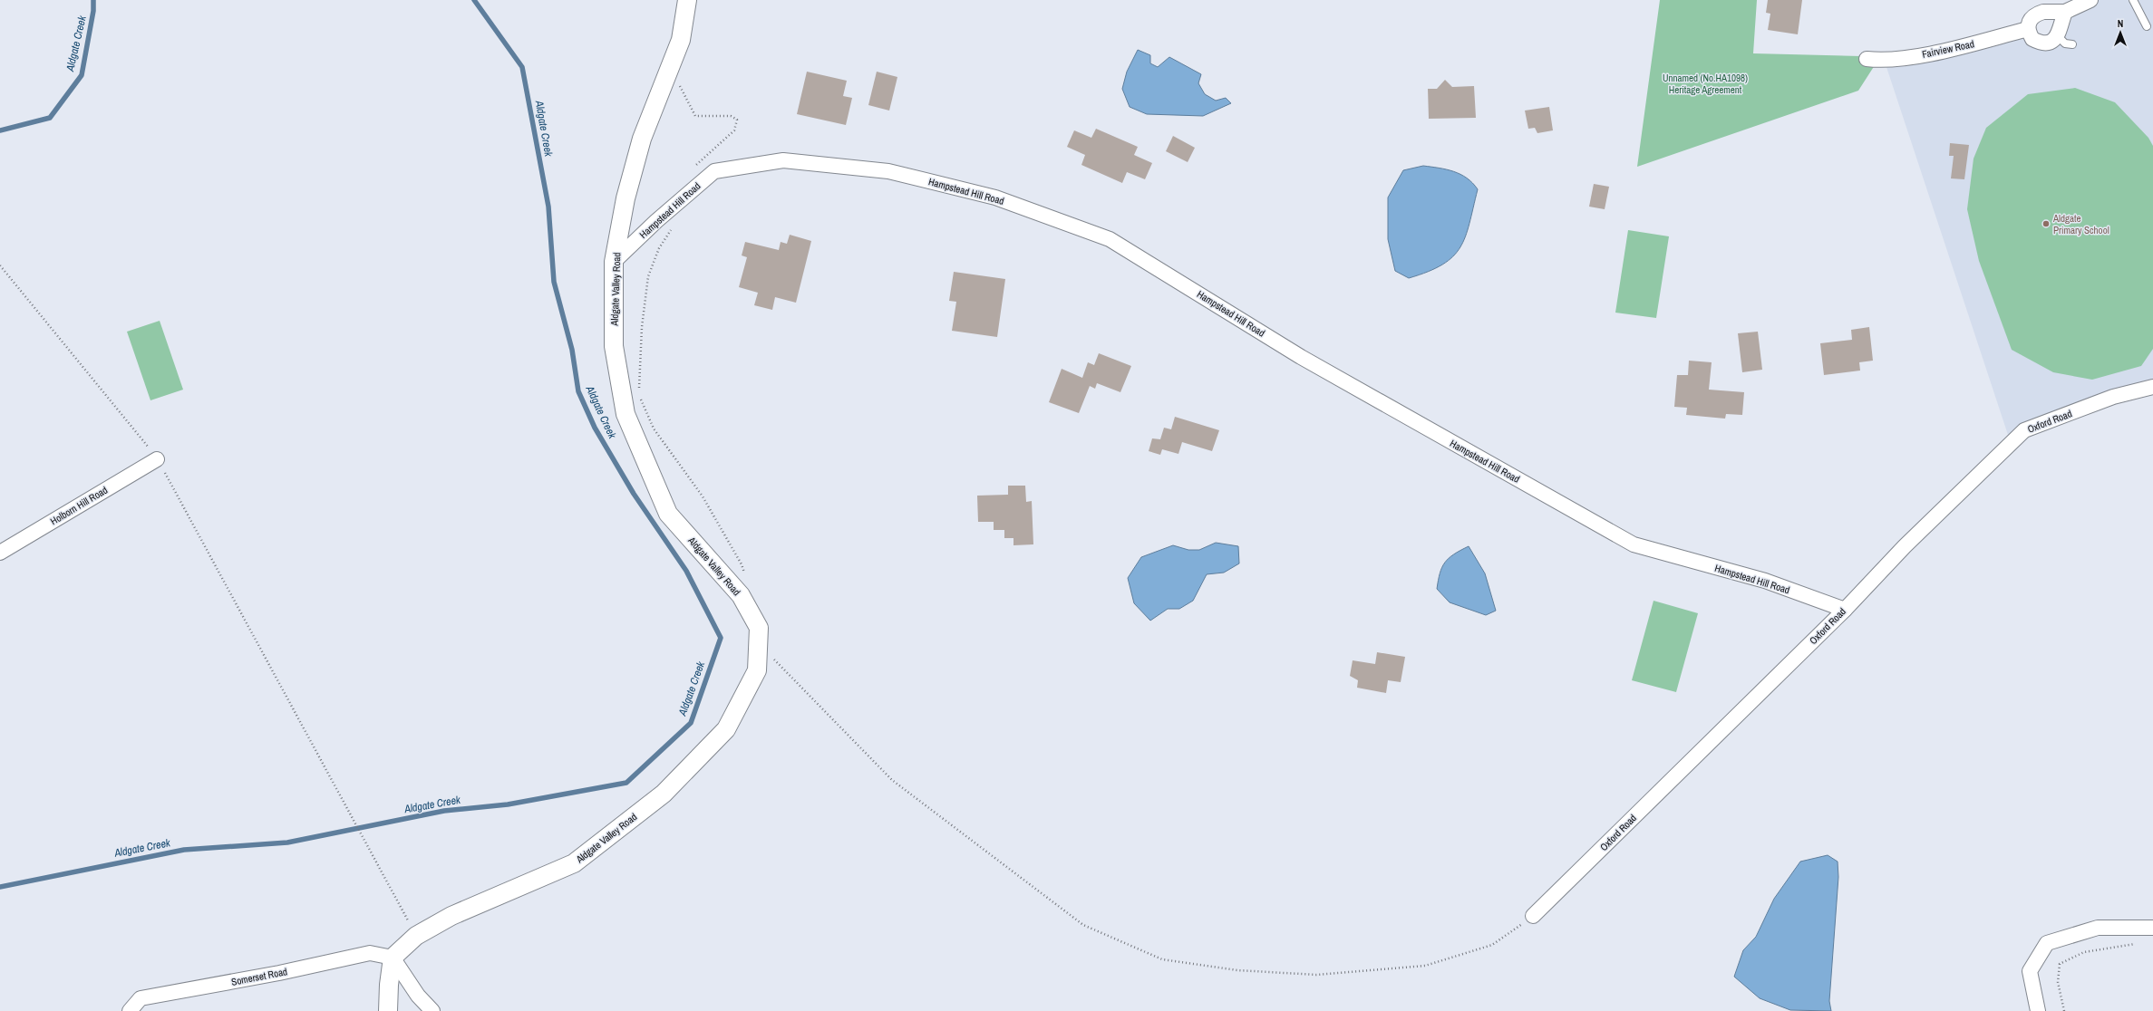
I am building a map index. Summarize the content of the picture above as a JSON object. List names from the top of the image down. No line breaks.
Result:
{"streets":{"street":["Fairview Road","Hampstead Hill Road","Aldgate Valley Road","Oxford Road","Holborn Hill Road","Somerset Road"]},"crossings":[["Hampstead Hill Road","Aldgate Valley Road"],["Hampstead Hill Road","Oxford Road"],["Aldgate Valley Road","Somerset Road"]],"water":["Aldgate Creek"],"parks":["Unnamed (No.HA1098) Heritage Agreement"],"places":["Aldgate Primary School"],"north":"top"}
